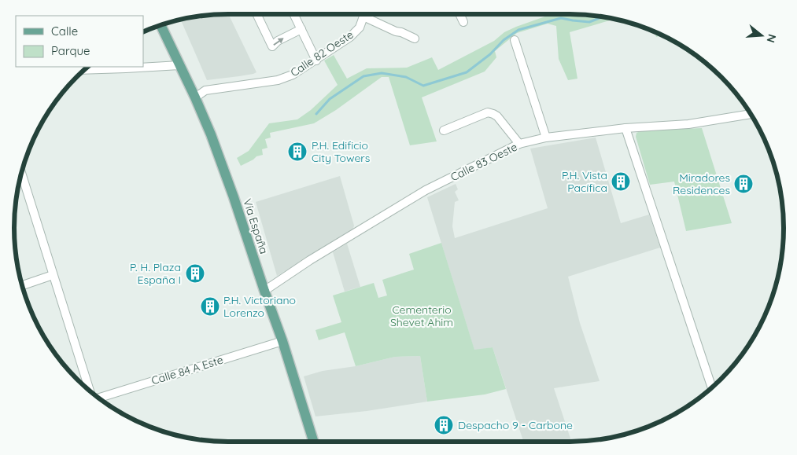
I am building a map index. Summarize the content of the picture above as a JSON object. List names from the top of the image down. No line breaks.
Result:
{"streets":{"main road":["Vía España"],"street":["Calle 82 Oeste","Calle 83 Oeste","Calle 84 A Este"]},"crossings":[["Calle 82 Oeste","Vía España"],["Calle 83 Oeste","Vía España"],["Vía España","Calle 84 A Este"]],"parks":["Cementerio Shevet Ahim"],"places":{"building":["P.H. Edificio City Towers","P.H. Vista Pacífica","Miradores Residences","P. H. Plaza España I","P.H. Victoriano Lorenzo","Despacho 9 - Carbone"]},"legend":["Calle","Parque"],"north":"right"}
